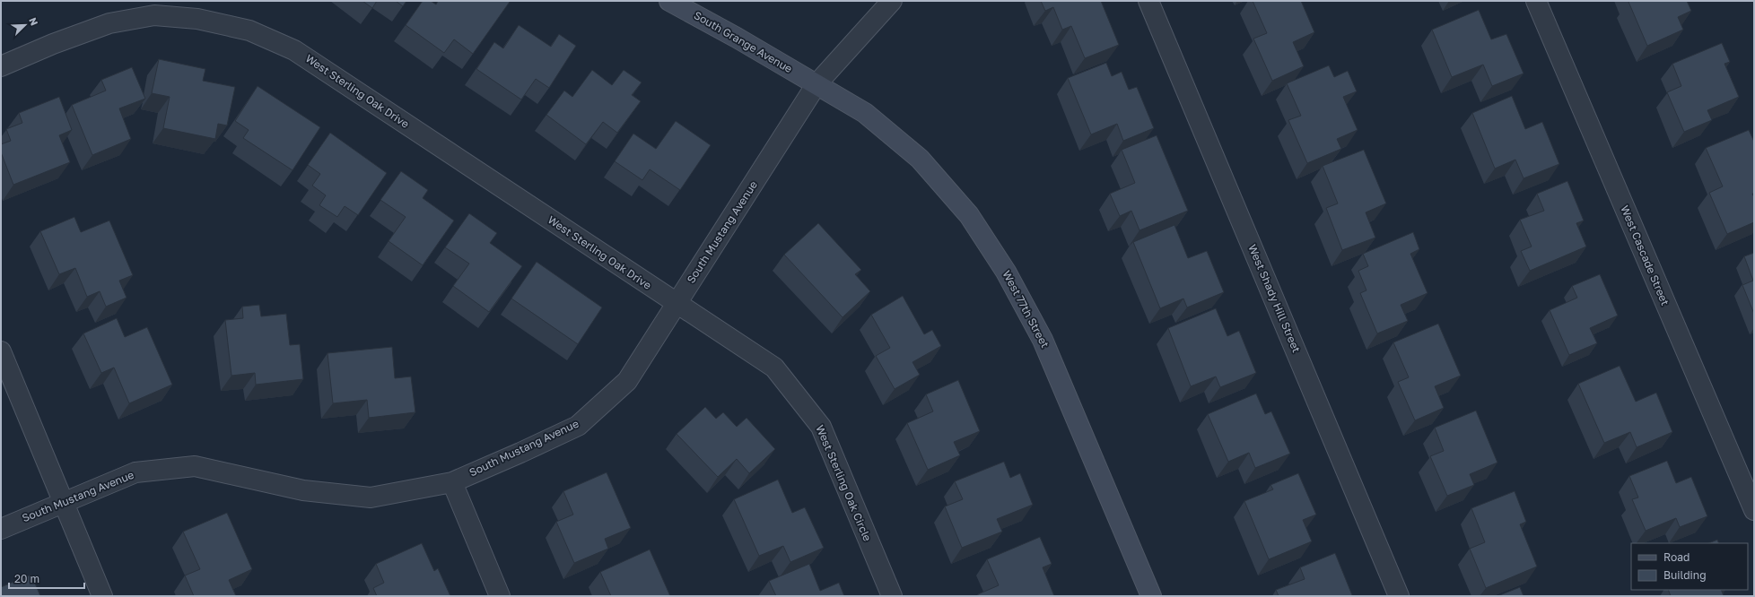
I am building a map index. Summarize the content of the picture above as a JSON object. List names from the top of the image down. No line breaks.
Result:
{"streets":{"street":["South Grange Avenue","West Sterling Oak Drive","South Mustang Avenue","West Cascade Street","West Shady Hill Street","West 77th Street","West Sterling Oak Circle"]},"crossings":[["South Grange Avenue","South Mustang Avenue"],["South Grange Avenue","West 77th Street"],["West Sterling Oak Drive","South Mustang Avenue"],["West Sterling Oak Drive","West Sterling Oak Circle"],["South Mustang Avenue","West 77th Street"],["South Mustang Avenue","West Sterling Oak Circle"]],"legend":["Road","Building"],"scale_bar":"20 m","north":"top right"}
